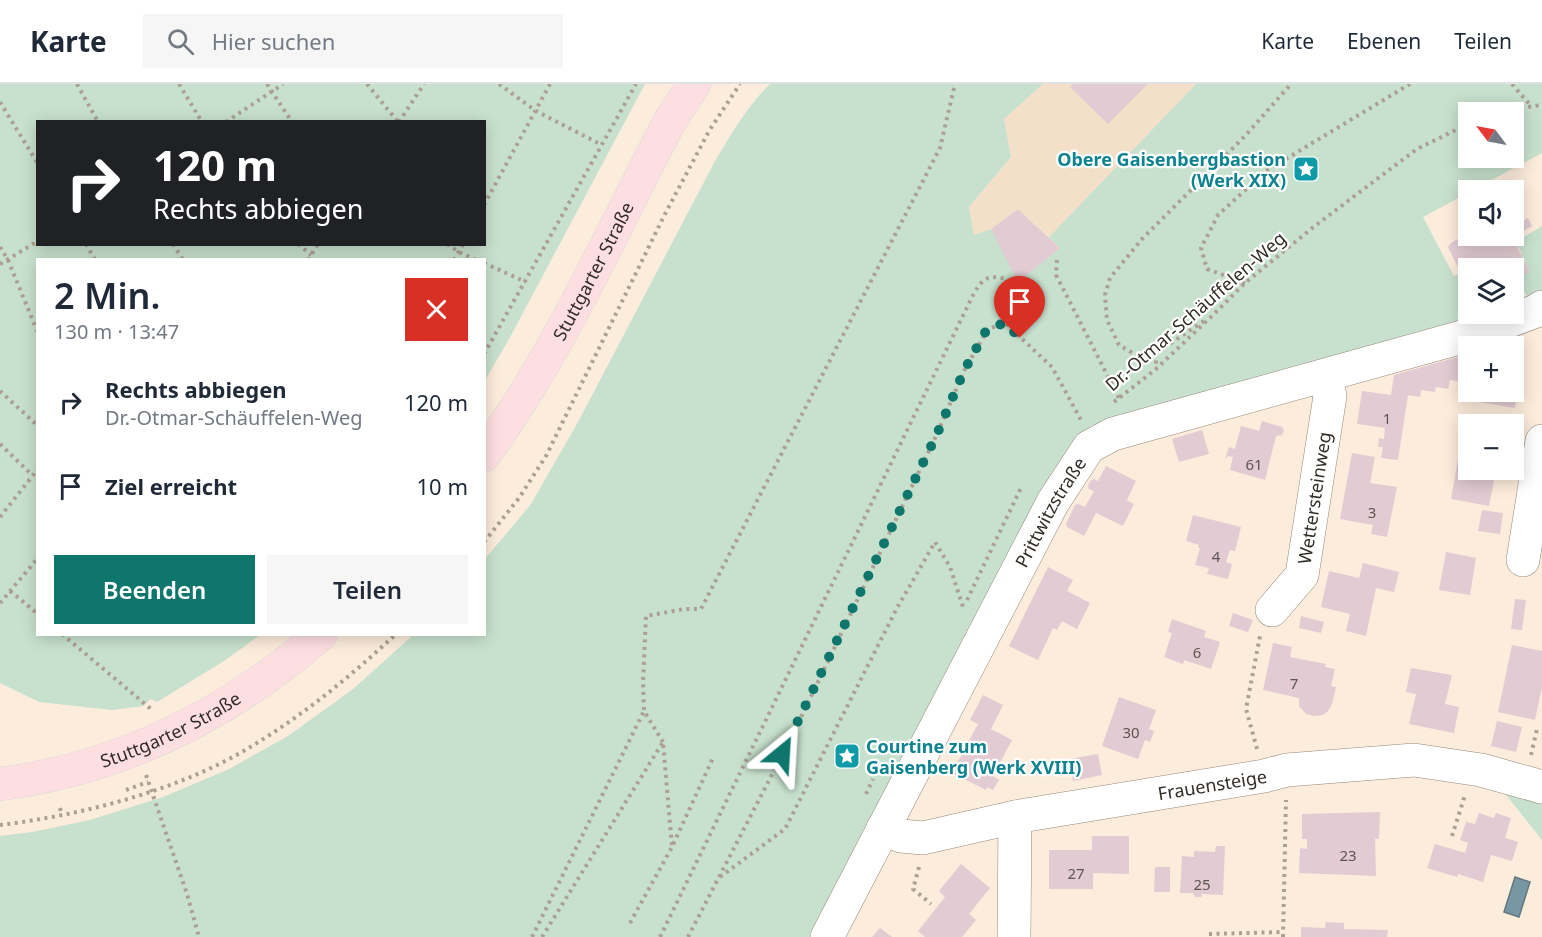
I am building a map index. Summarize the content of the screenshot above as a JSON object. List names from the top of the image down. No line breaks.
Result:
{"streets":{"main road":["Stuttgarter Straße"],"street":["Wettersteinweg","Prittwitzstraße","Frauensteige"],"path":["Dr.-Otmar-Schäuffelen-Weg"]},"crossings":[["Wettersteinweg","Prittwitzstraße"],["Prittwitzstraße","Frauensteige"]],"places":{"place":["Obere Gaisenbergbastion (Werk XIX)","Courtine zum Gaisenberg (Werk XVIII)"]},"house_numbers":["1","61","3","4","6","7","30","23","27","25"],"north":"top left","page":{"header":"Karte","search":"Hier suchen","nav":["Karte","Ebenen","Teilen"],"map_buttons":["+","−"],"turn":["120 m","Rechts abbiegen"],"heading":["2 Min.","130 m · 13:47"],"list":[{"name":"Rechts abbiegen","note":"Dr.-Otmar-Schäuffelen-Weg","value":"120 m"},{"name":"Ziel erreicht","value":"10 m"}],"buttons":["Beenden","Teilen"]}}
